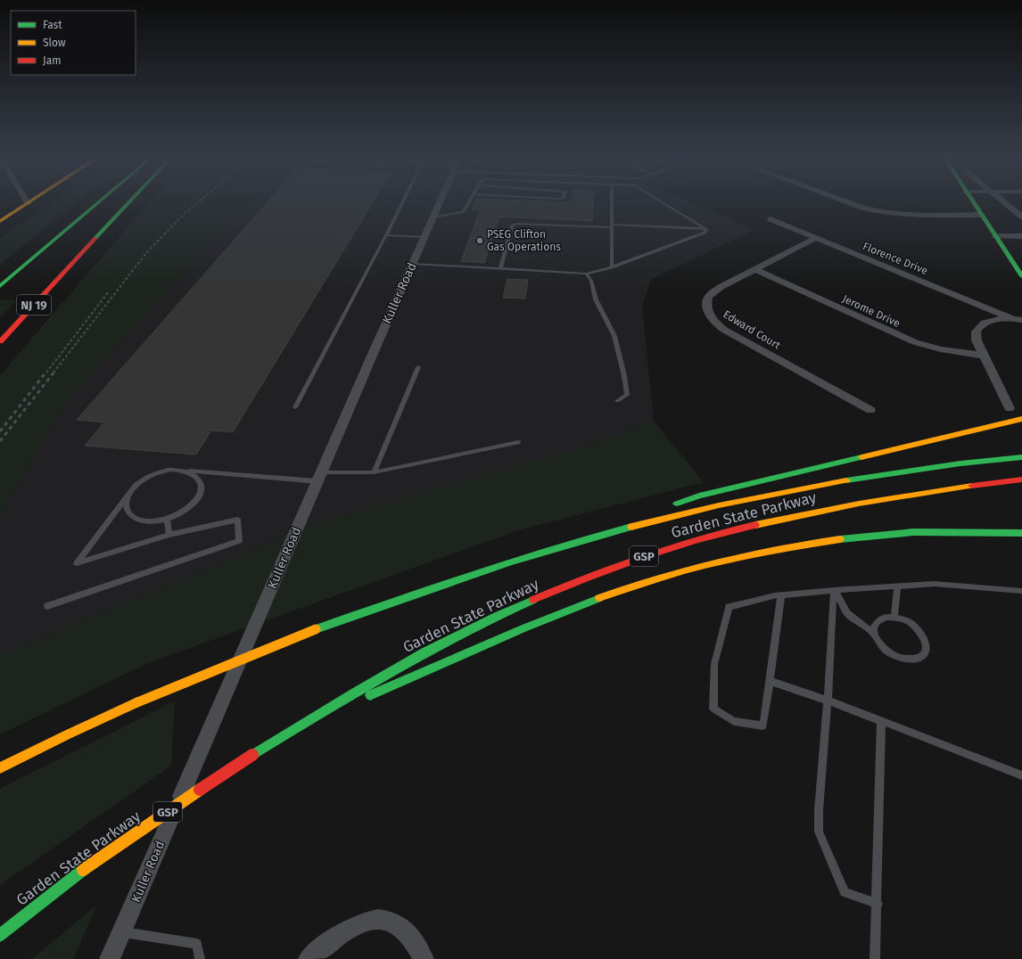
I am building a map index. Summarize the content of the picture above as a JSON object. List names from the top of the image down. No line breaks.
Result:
{"streets":{"main road":["NJ 19","Garden State Parkway","GSP"],"street":["Florence Drive","Kuller Road","Jerome Drive","Edward Court"]},"crossings":[["Florence Drive","Edward Court"],["Jerome Drive","Edward Court"]],"places":["PSEG Clifton Gas Operations"],"legend":["Fast","Slow","Jam"]}
